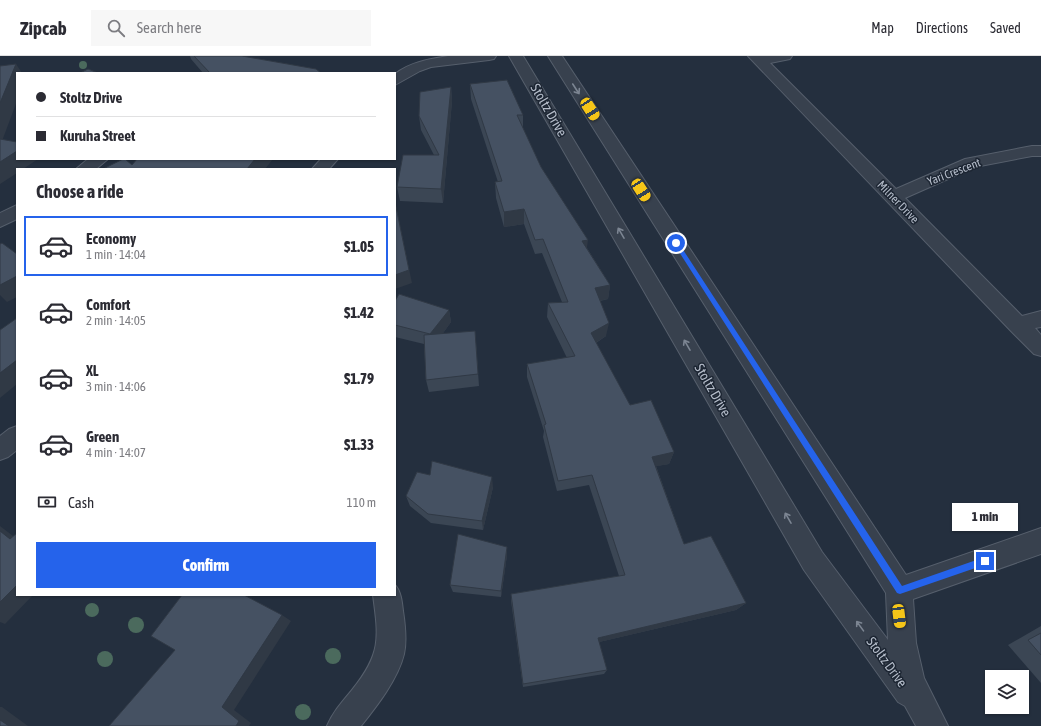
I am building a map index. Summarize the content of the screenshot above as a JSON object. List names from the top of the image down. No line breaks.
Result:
{"streets":{"street":["Stoltz Drive","Yari Crescent","Milner Drive"]},"crossings":[["Yari Crescent","Milner Drive"]],"page":{"header":"Zipcab","search":"Search here","nav":["Map","Directions","Saved"],"banner":["Stoltz Drive","Kuruha Street"],"heading":"Choose a ride","list":[{"name":"Economy","note":"1 min · 14:04","value":"$1.05"},{"name":"Comfort","note":"2 min · 14:05","value":"$1.42"},{"name":"XL","note":"3 min · 14:06","value":"$1.79"},{"name":"Green","note":"4 min · 14:07","value":"$1.33"}],"pay":["Cash","110 m"],"bubble":"1 min","buttons":"Confirm"}}
